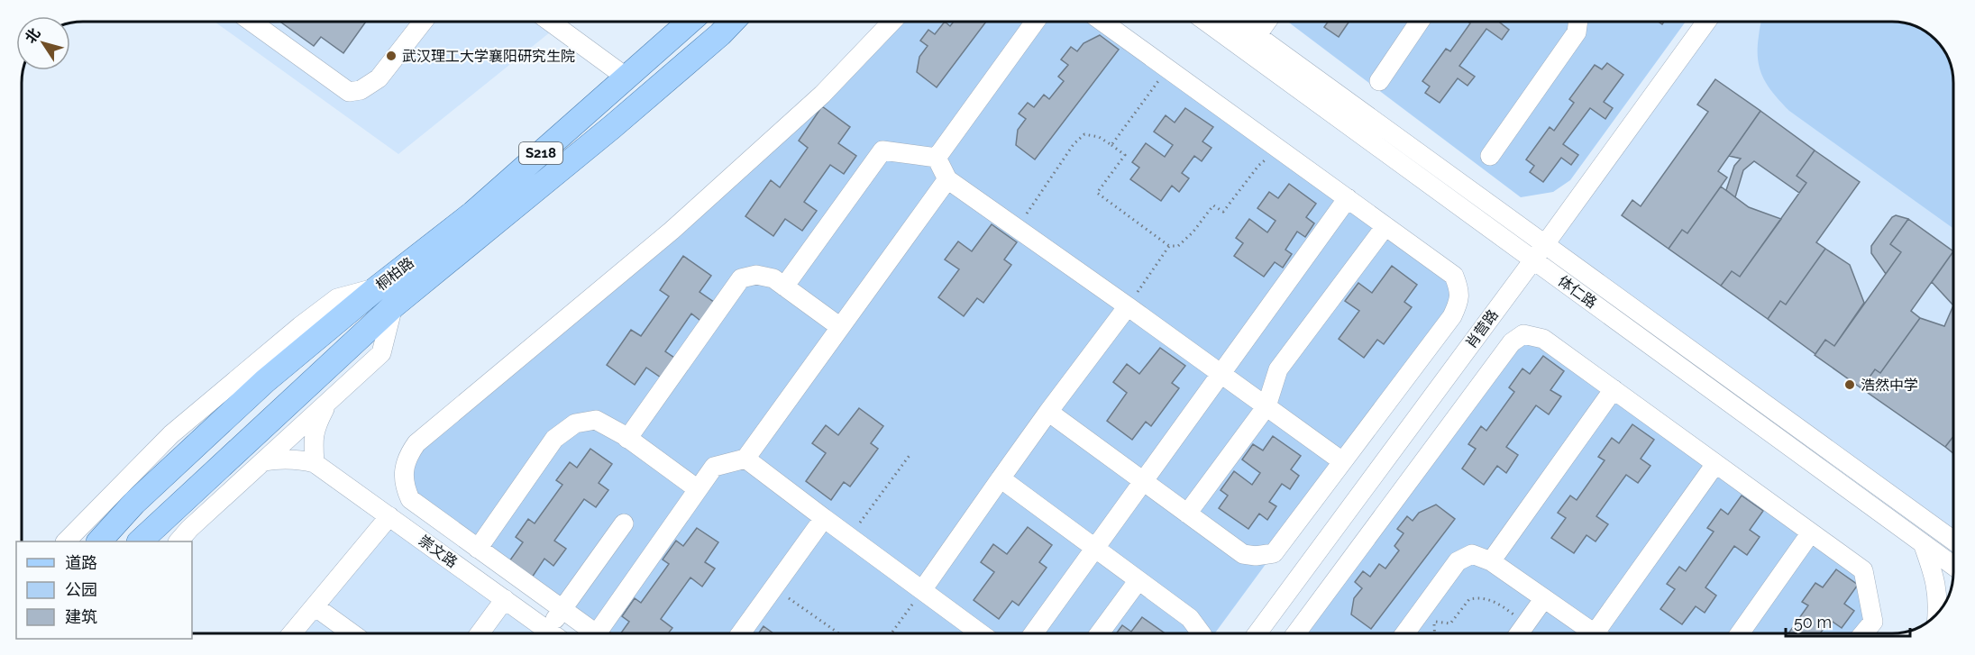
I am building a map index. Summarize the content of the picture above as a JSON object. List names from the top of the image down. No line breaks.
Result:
{"streets":{"main road":["S218","桐柏路"],"street":["体仁路","肖营路","崇文路"]},"crossings":[["体仁路","肖营路"]],"places":["武汉理工大学襄阳研究生院","浩然中学"],"legend":["道路","公园","建筑"],"scale_bar":"50 m","north":"top left"}
